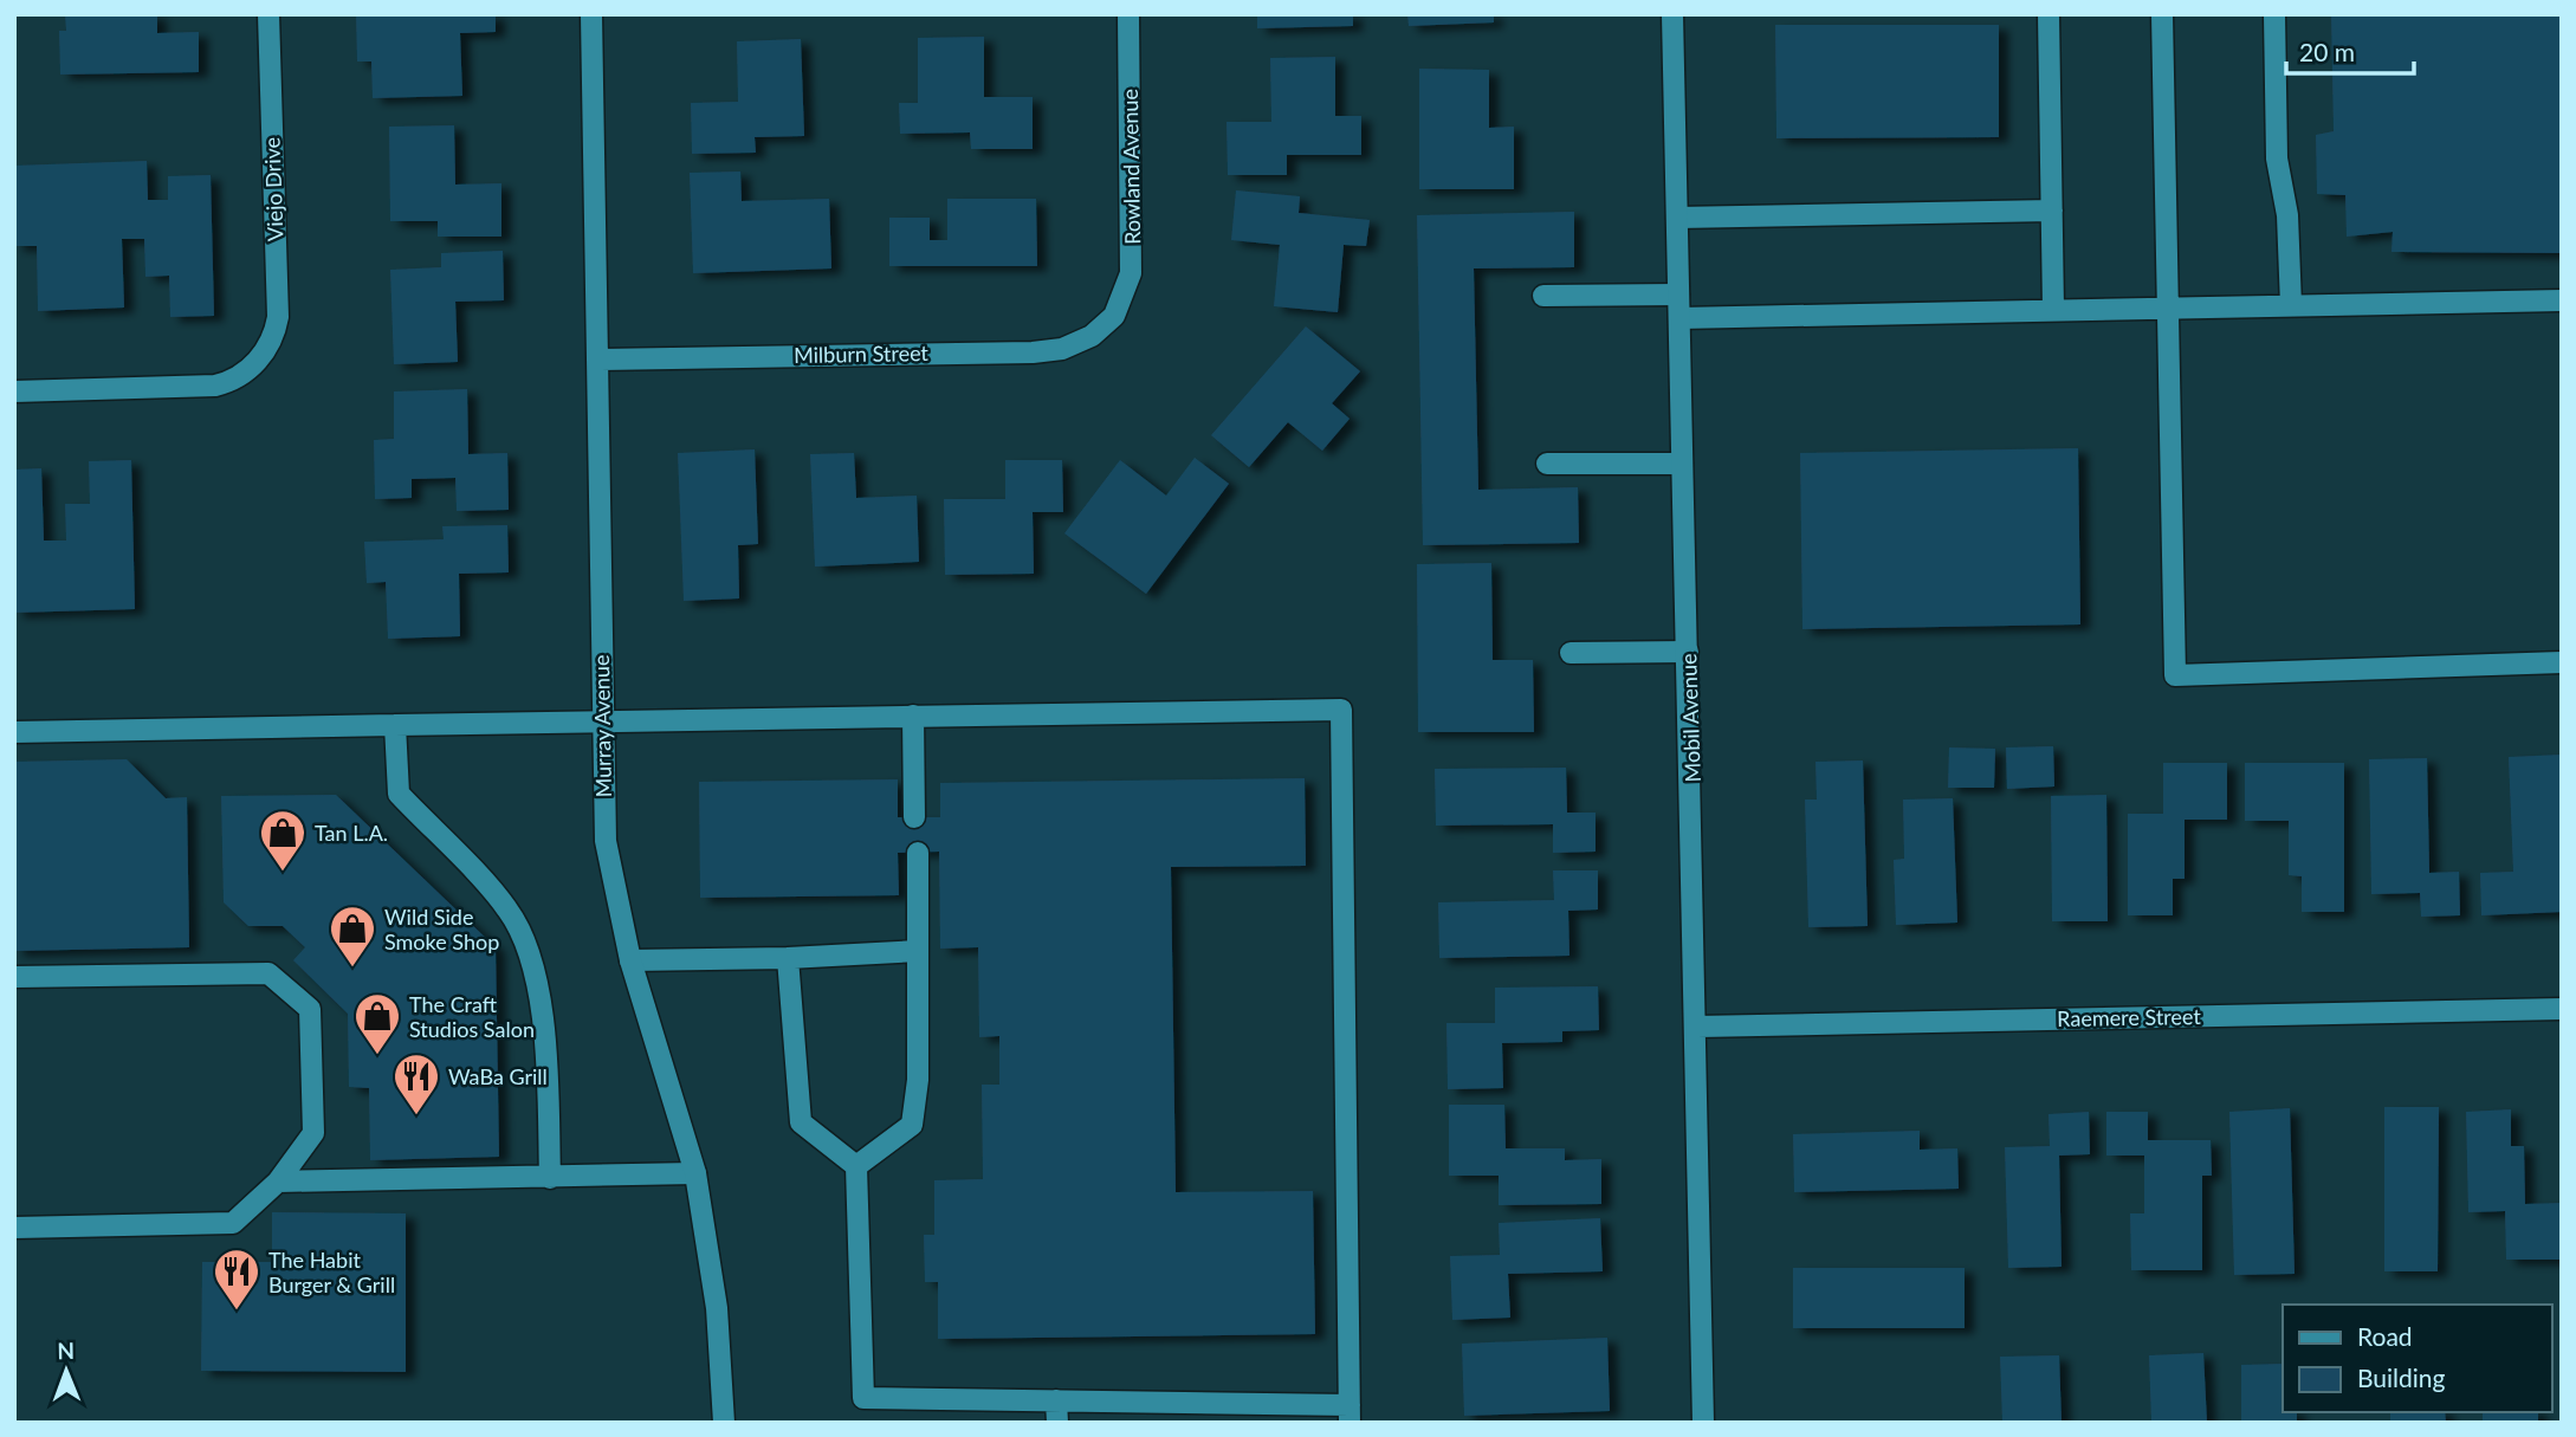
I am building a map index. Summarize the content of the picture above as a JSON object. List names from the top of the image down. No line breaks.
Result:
{"streets":{"street":["Rowland Avenue","Viejo Drive","Milburn Street","Mobil Avenue","Murray Avenue","Raemere Street"]},"crossings":[["Rowland Avenue","Milburn Street"],["Milburn Street","Murray Avenue"],["Mobil Avenue","Raemere Street"]],"places":{"shop":["Tan L.A.","Wild Side Smoke Shop","The Craft Studios Salon"],"restaurant":["WaBa Grill","The Habit Burger & Grill"]},"legend":["Road","Building"],"scale_bar":"20 m","north":"top"}
